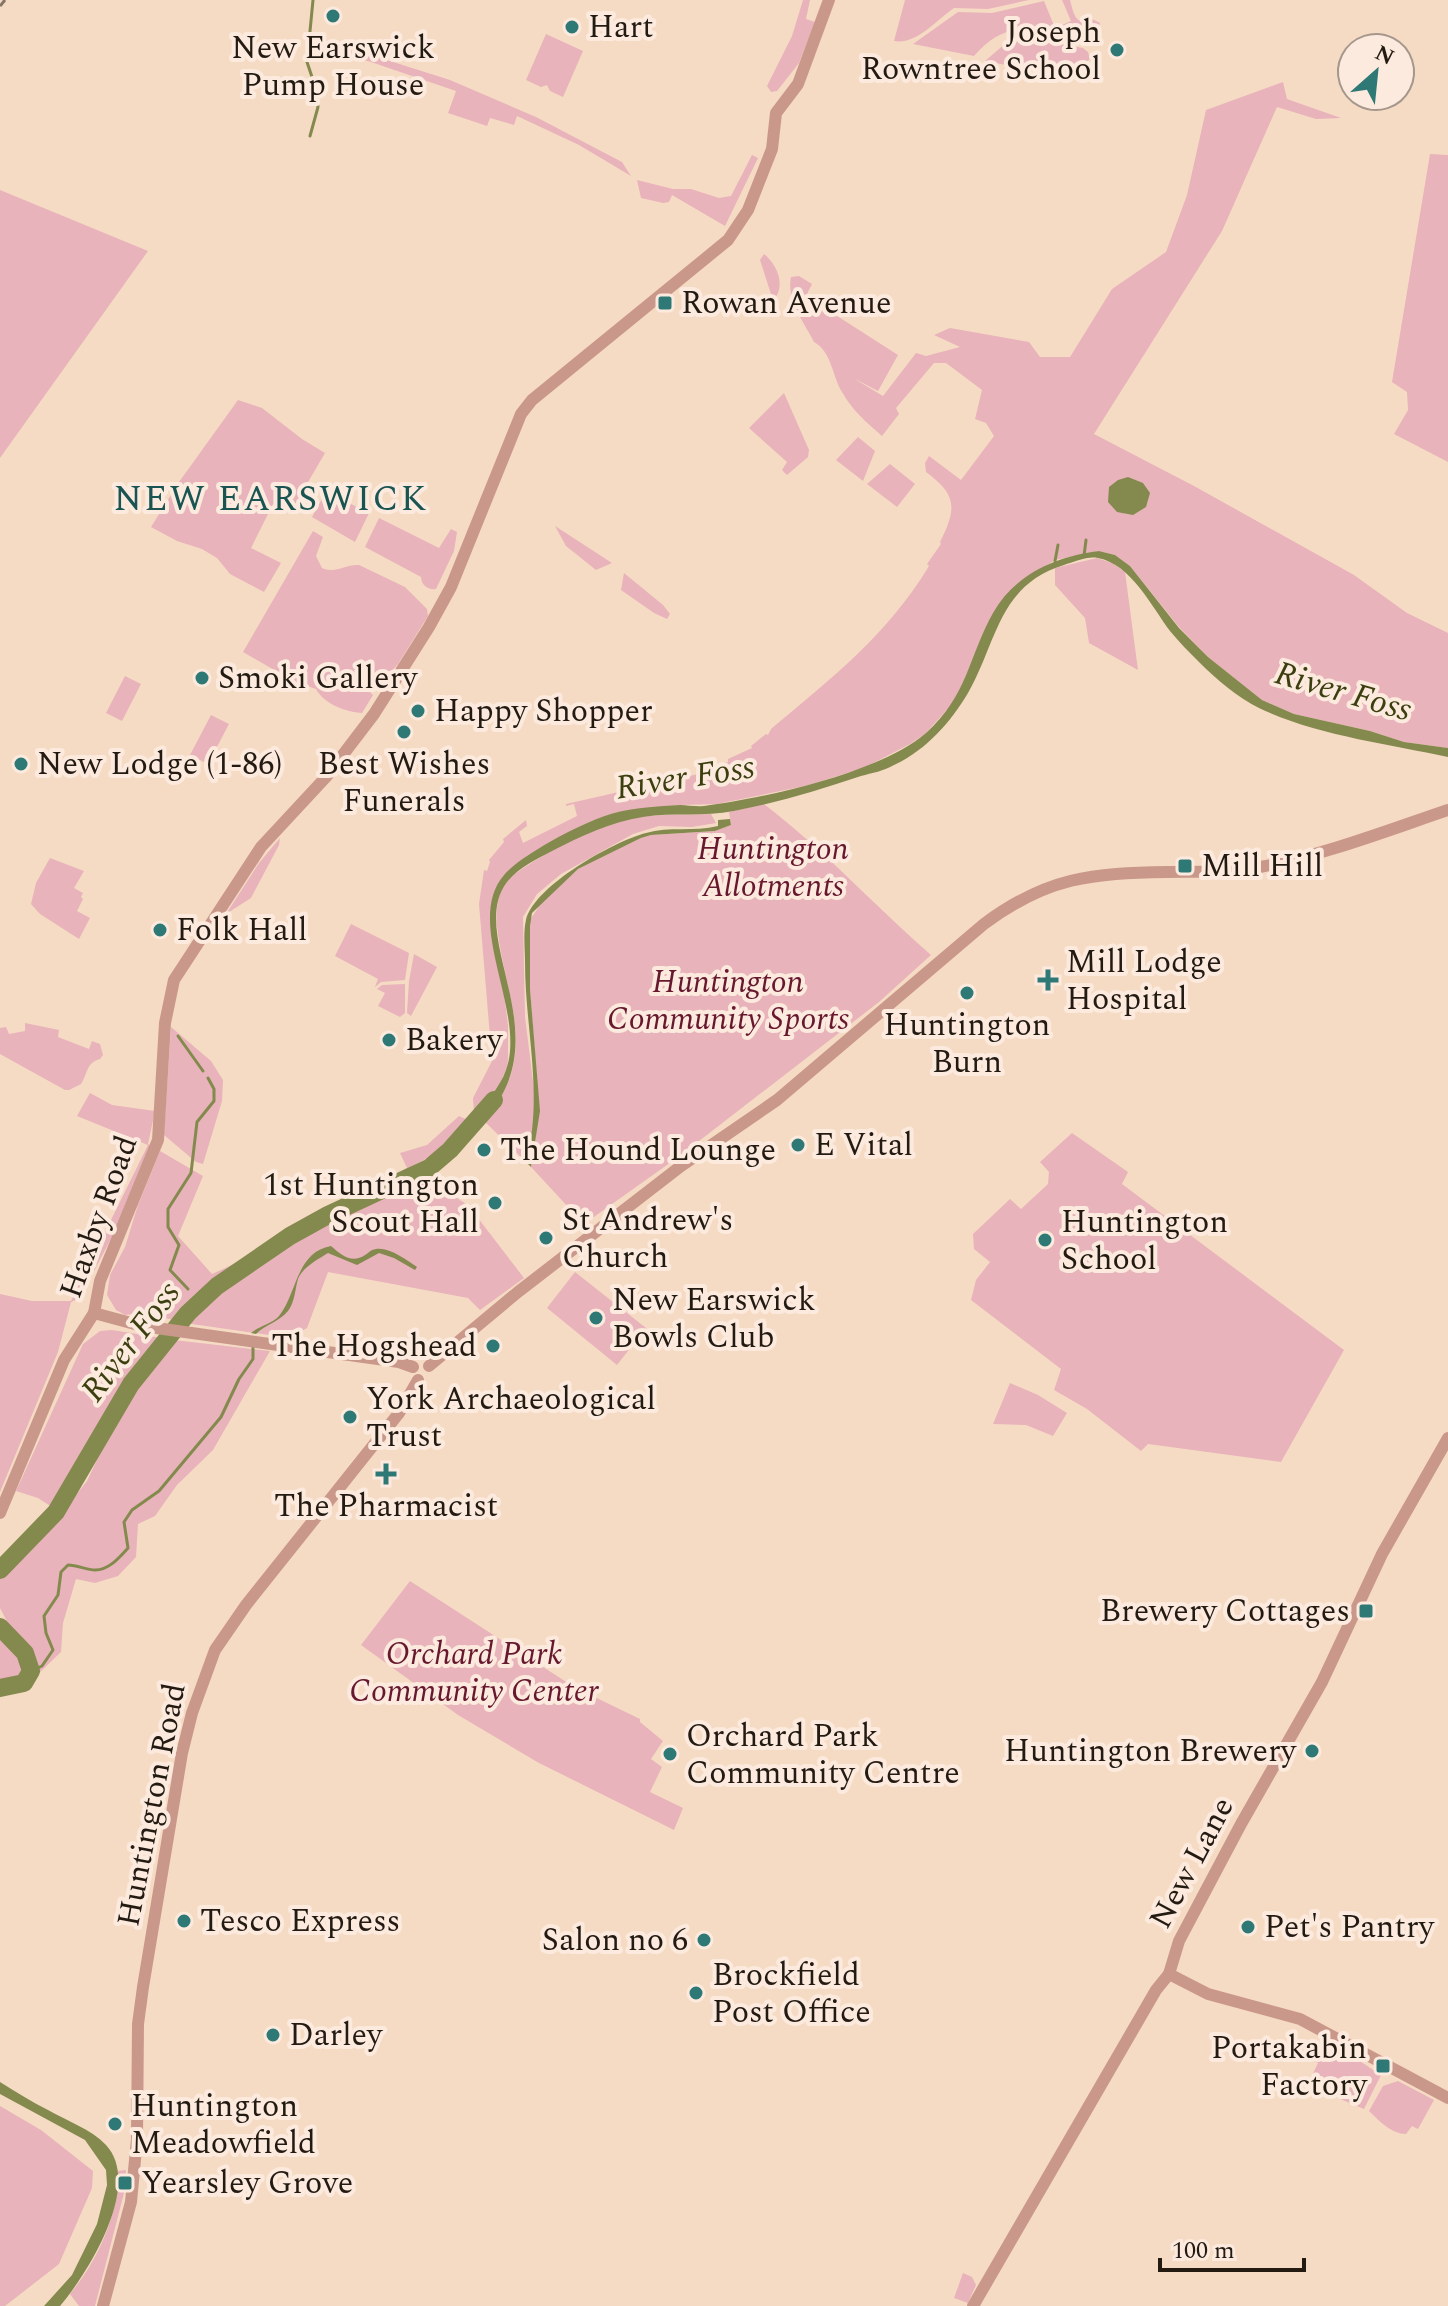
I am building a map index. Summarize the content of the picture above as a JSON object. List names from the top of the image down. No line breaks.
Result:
{"streets":{"street":["Haxby Road","Huntington Road","New Lane"]},"districts":["NEW EARSWICK"],"water":["River Foss"],"parks":["Huntington Allotments","Huntington Community Sports","Orchard Park Community Center"],"places":{"other":["New Earswick Pump House","Hart","Joseph Rowntree School","Smoki Gallery","Happy Shopper","Best Wishes Funerals","New Lodge (1-86)","Folk Hall","Huntington Burn","Bakery","E Vital","The Hound Lounge","1st Huntington Scout Hall","St Andrew's Church","Huntington School","New Earswick Bowls Club","The Hogshead","York Archaeological Trust","Huntington Brewery","Orchard Park Community Centre","Tesco Express","Pet's Pantry","Salon no 6","Brockfield Post Office","Darley","Huntington Meadowfield"],"transit":["Rowan Avenue","Mill Hill","Brewery Cottages","Portakabin Factory","Yearsley Grove"],"health":["Mill Lodge Hospital","The Pharmacist"]},"scale_bar":"100 m","north":"top right"}
